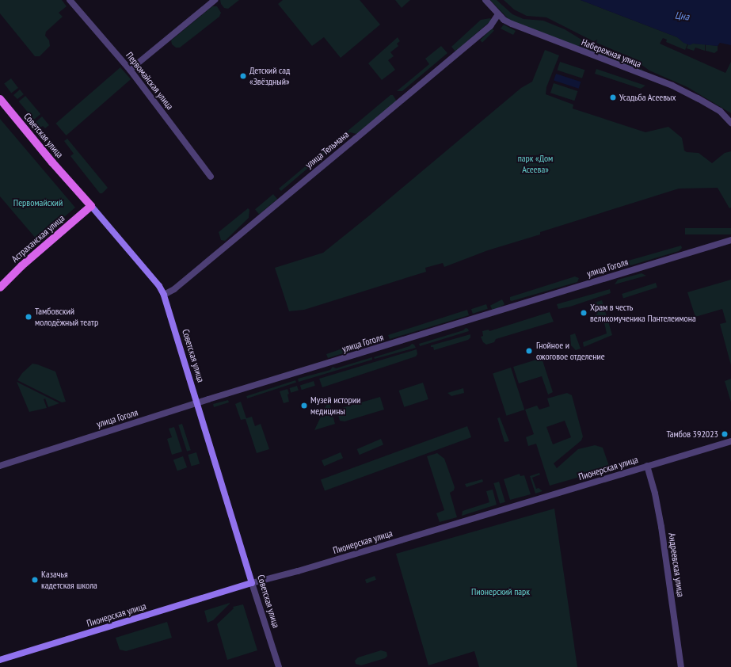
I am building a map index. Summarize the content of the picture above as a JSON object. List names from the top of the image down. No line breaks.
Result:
{"streets":{"main road":["Советская улица","Астраханская улица","Пионерская улица"],"street":["Набережная улица","Первомайская улица","улица Тельмана","улица Гоголя","Андреевская улица"]},"crossings":[["Набережная улица","улица Тельмана"],["Советская улица","улица Тельмана"],["Советская улица","Астраханская улица"],["Советская улица","улица Гоголя"],["Советская улица","Пионерская улица"],["Пионерская улица","Андреевская улица"]],"water":["Цна"],"parks":["парк «Дом Асеева»","Первомайский","Пионерский парк"],"places":["Детский сад «Звёздный»","Усадьба Асеевых","Храм в честь великомученика Пантелеимона","Тамбовский молодёжный театр","Гнойное и ожоговое отделение","Музей истории медицины","Тамбов 392023","Казачья кадетская школа"]}
